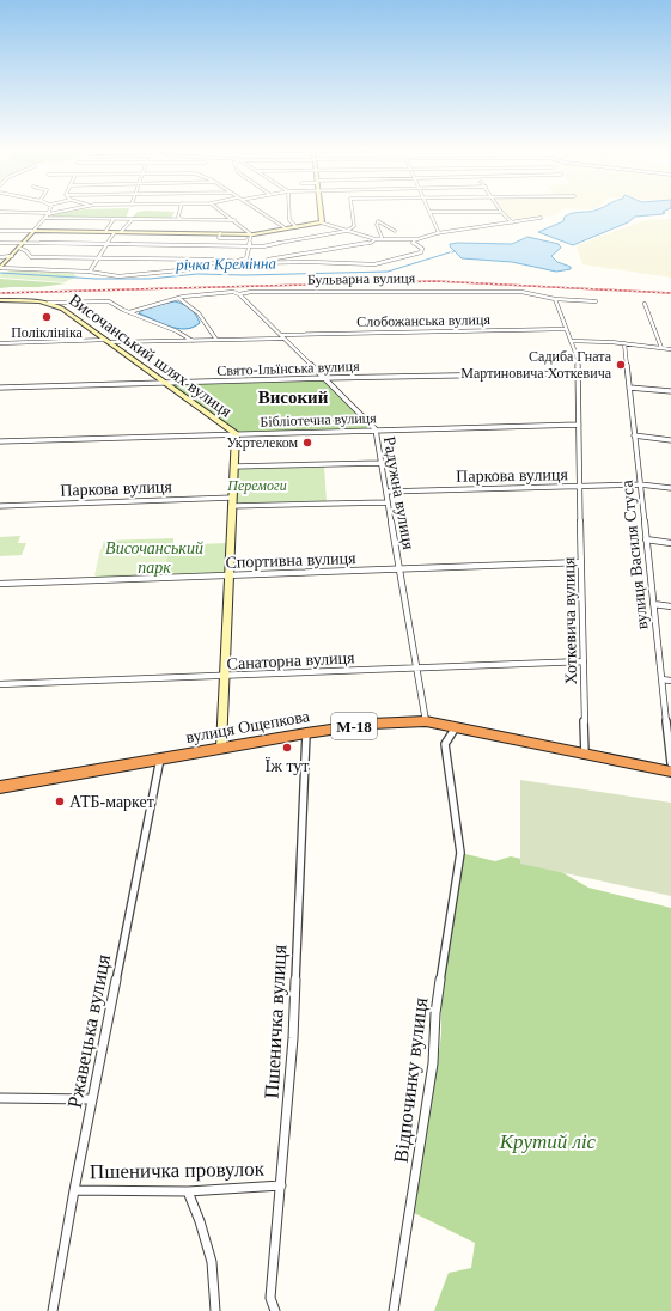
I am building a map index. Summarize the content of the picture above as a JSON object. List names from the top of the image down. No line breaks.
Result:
{"streets":{"highway":["вулиця Ощепкова","М-18"],"street":["Бульварна вулиця","Слобожанська вулиця","Височанський шлях вулиця","Свято-Ільїнська вулиця","Бібліотечна вулиця","Паркова вулиця","Радужна вулиця","вулиця Василя Стуса","Спортивна вулиця","Хоткевича вулиця","Санаторна вулиця","Пшеничка вулиця","Ржавецька вулиця","Відпочинку вулиця","Пшеничка провулок"]},"crossings":[["Бульварна вулиця","Радужна вулиця"],["Бульварна вулиця","Хоткевича вулиця"],["Слобожанська вулиця","Височанський шлях вулиця"],["Слобожанська вулиця","Радужна вулиця"],["Слобожанська вулиця","Хоткевича вулиця"],["Височанський шлях вулиця","Свято-Ільїнська вулиця"],["Височанський шлях вулиця","Бібліотечна вулиця"],["Височанський шлях вулиця","Паркова вулиця"],["Височанський шлях вулиця","Спортивна вулиця"],["Височанський шлях вулиця","Санаторна вулиця"],["Височанський шлях вулиця","вулиця Ощепкова"],["Свято-Ільїнська вулиця","Радужна вулиця"],["Свято-Ільїнська вулиця","Хоткевича вулиця"],["Бібліотечна вулиця","Радужна вулиця"],["Бібліотечна вулиця","Хоткевича вулиця"],["Паркова вулиця","Радужна вулиця"],["Паркова вулиця","вулиця Василя Стуса"],["Паркова вулиця","Хоткевича вулиця"],["Радужна вулиця","Спортивна вулиця"],["Радужна вулиця","Санаторна вулиця"],["Радужна вулиця","вулиця Ощепкова"],["Спортивна вулиця","Хоткевича вулиця"],["Хоткевича вулиця","Санаторна вулиця"],["Хоткевича вулиця","вулиця Ощепкова"],["вулиця Ощепкова","Пшеничка вулиця"],["вулиця Ощепкова","Ржавецька вулиця"],["вулиця Ощепкова","Відпочинку вулиця"],["Пшеничка вулиця","Пшеничка провулок"],["Ржавецька вулиця","Пшеничка провулок"]],"districts":["Високий"],"water":["річка Кремінна"],"parks":["Перемоги","Височанський парк","Крутий ліс"],"places":["Поліклініка","Садиба Гната Мартиновича Хоткевича","Укртелеком","Їж тут","АТБ-маркет"]}
